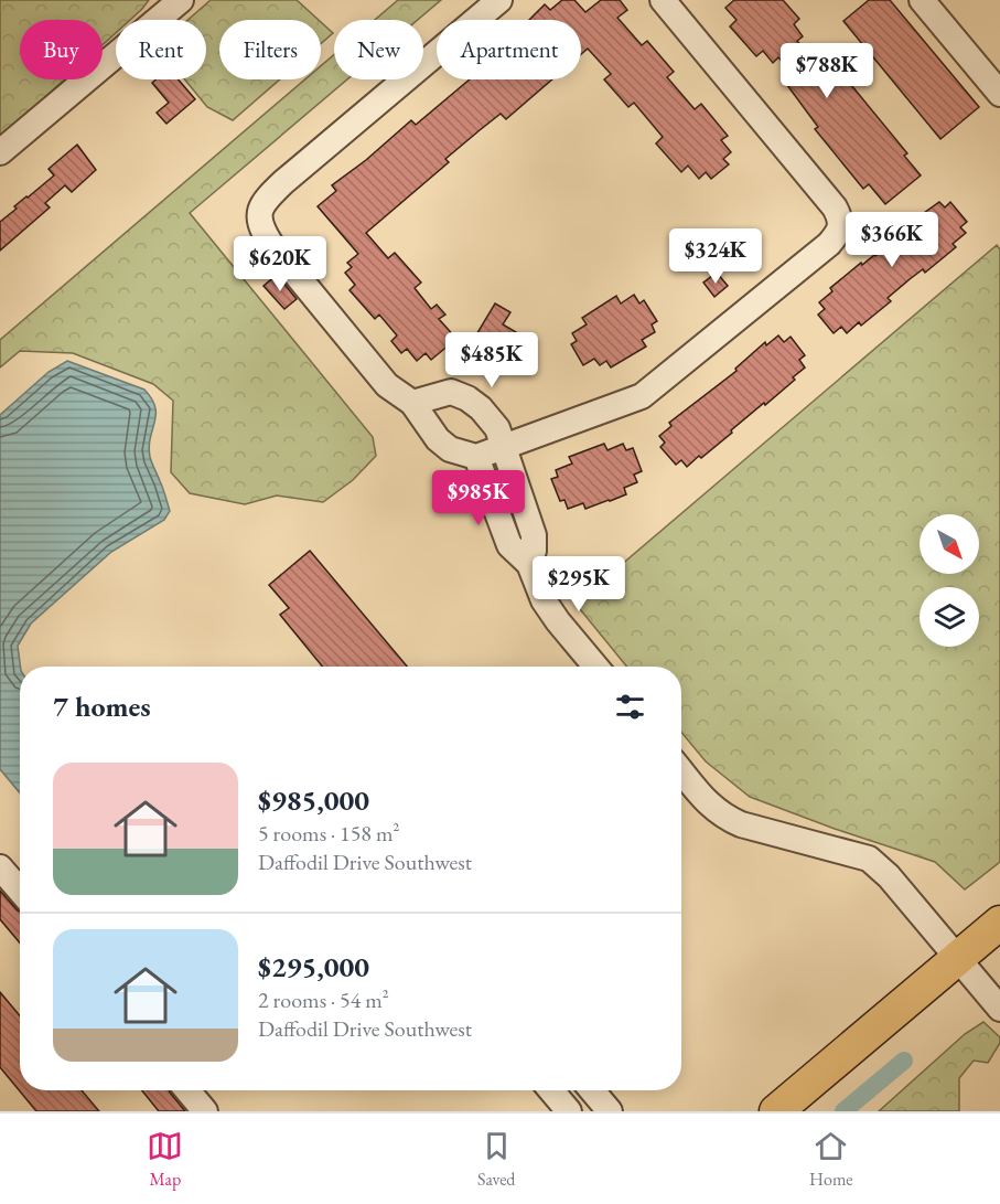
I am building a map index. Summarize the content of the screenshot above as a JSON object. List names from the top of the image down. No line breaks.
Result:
{"north":"bottom right","page":{"chip":["Buy","Rent","Filters","New","Apartment"],"price":["$788K","$366K","$324K","$620K","$485K","$985K","$295K"],"heading":"7 homes","list":[{"name":"$985,000","note":"5 rooms · 158 m² · Daffodil Drive Southwest"},{"name":"$295,000","note":"2 rooms · 54 m² · Daffodil Drive Southwest"}],"tabs":["Map","Saved","Home"]}}
